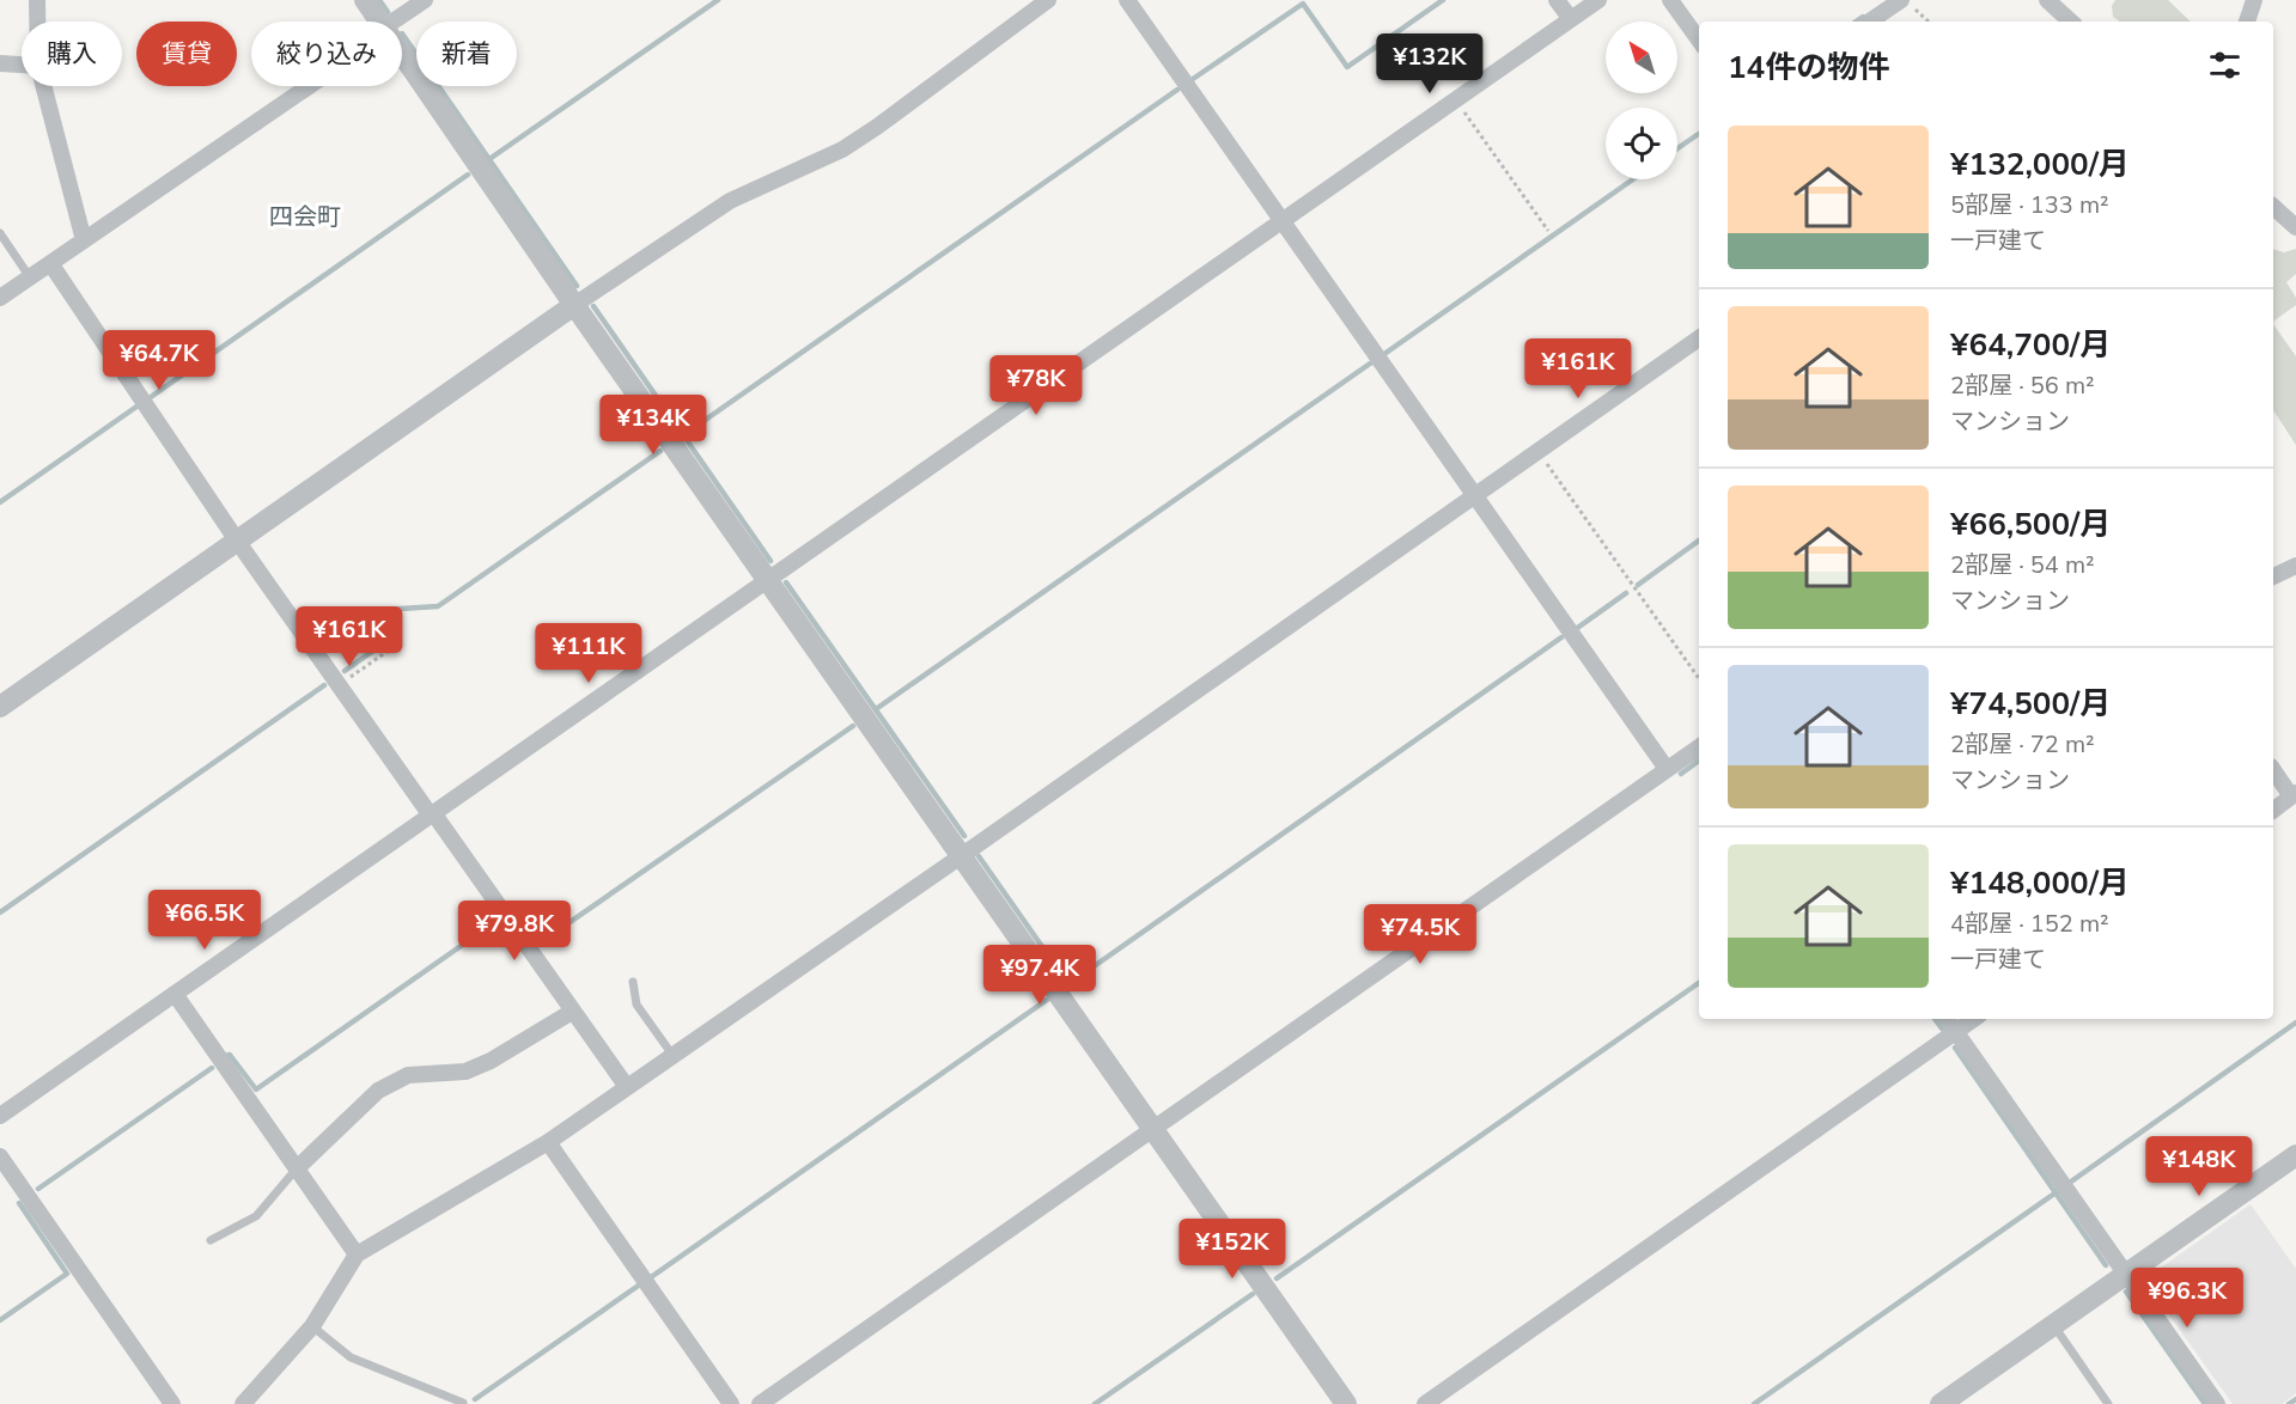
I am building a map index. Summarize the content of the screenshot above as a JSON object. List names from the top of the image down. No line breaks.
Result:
{"districts":["四会町"],"north":"top left","page":{"chip":["購入","賃貸","絞り込み","新着"],"heading":"14件の物件","price":["¥132K","¥64.7K","¥161K","¥78K","¥134K","¥161K","¥111K","¥66.5K","¥79.8K","¥74.5K","¥97.4K","¥148K","¥152K","¥96.3K"],"list":[{"name":"¥132,000/月","note":"5部屋 · 133 m² · 一戸建て"},{"name":"¥64,700/月","note":"2部屋 · 56 m² · マンション"},{"name":"¥66,500/月","note":"2部屋 · 54 m² · マンション"},{"name":"¥74,500/月","note":"2部屋 · 72 m² · マンション"},{"name":"¥148,000/月","note":"4部屋 · 152 m² · 一戸建て"}]}}
